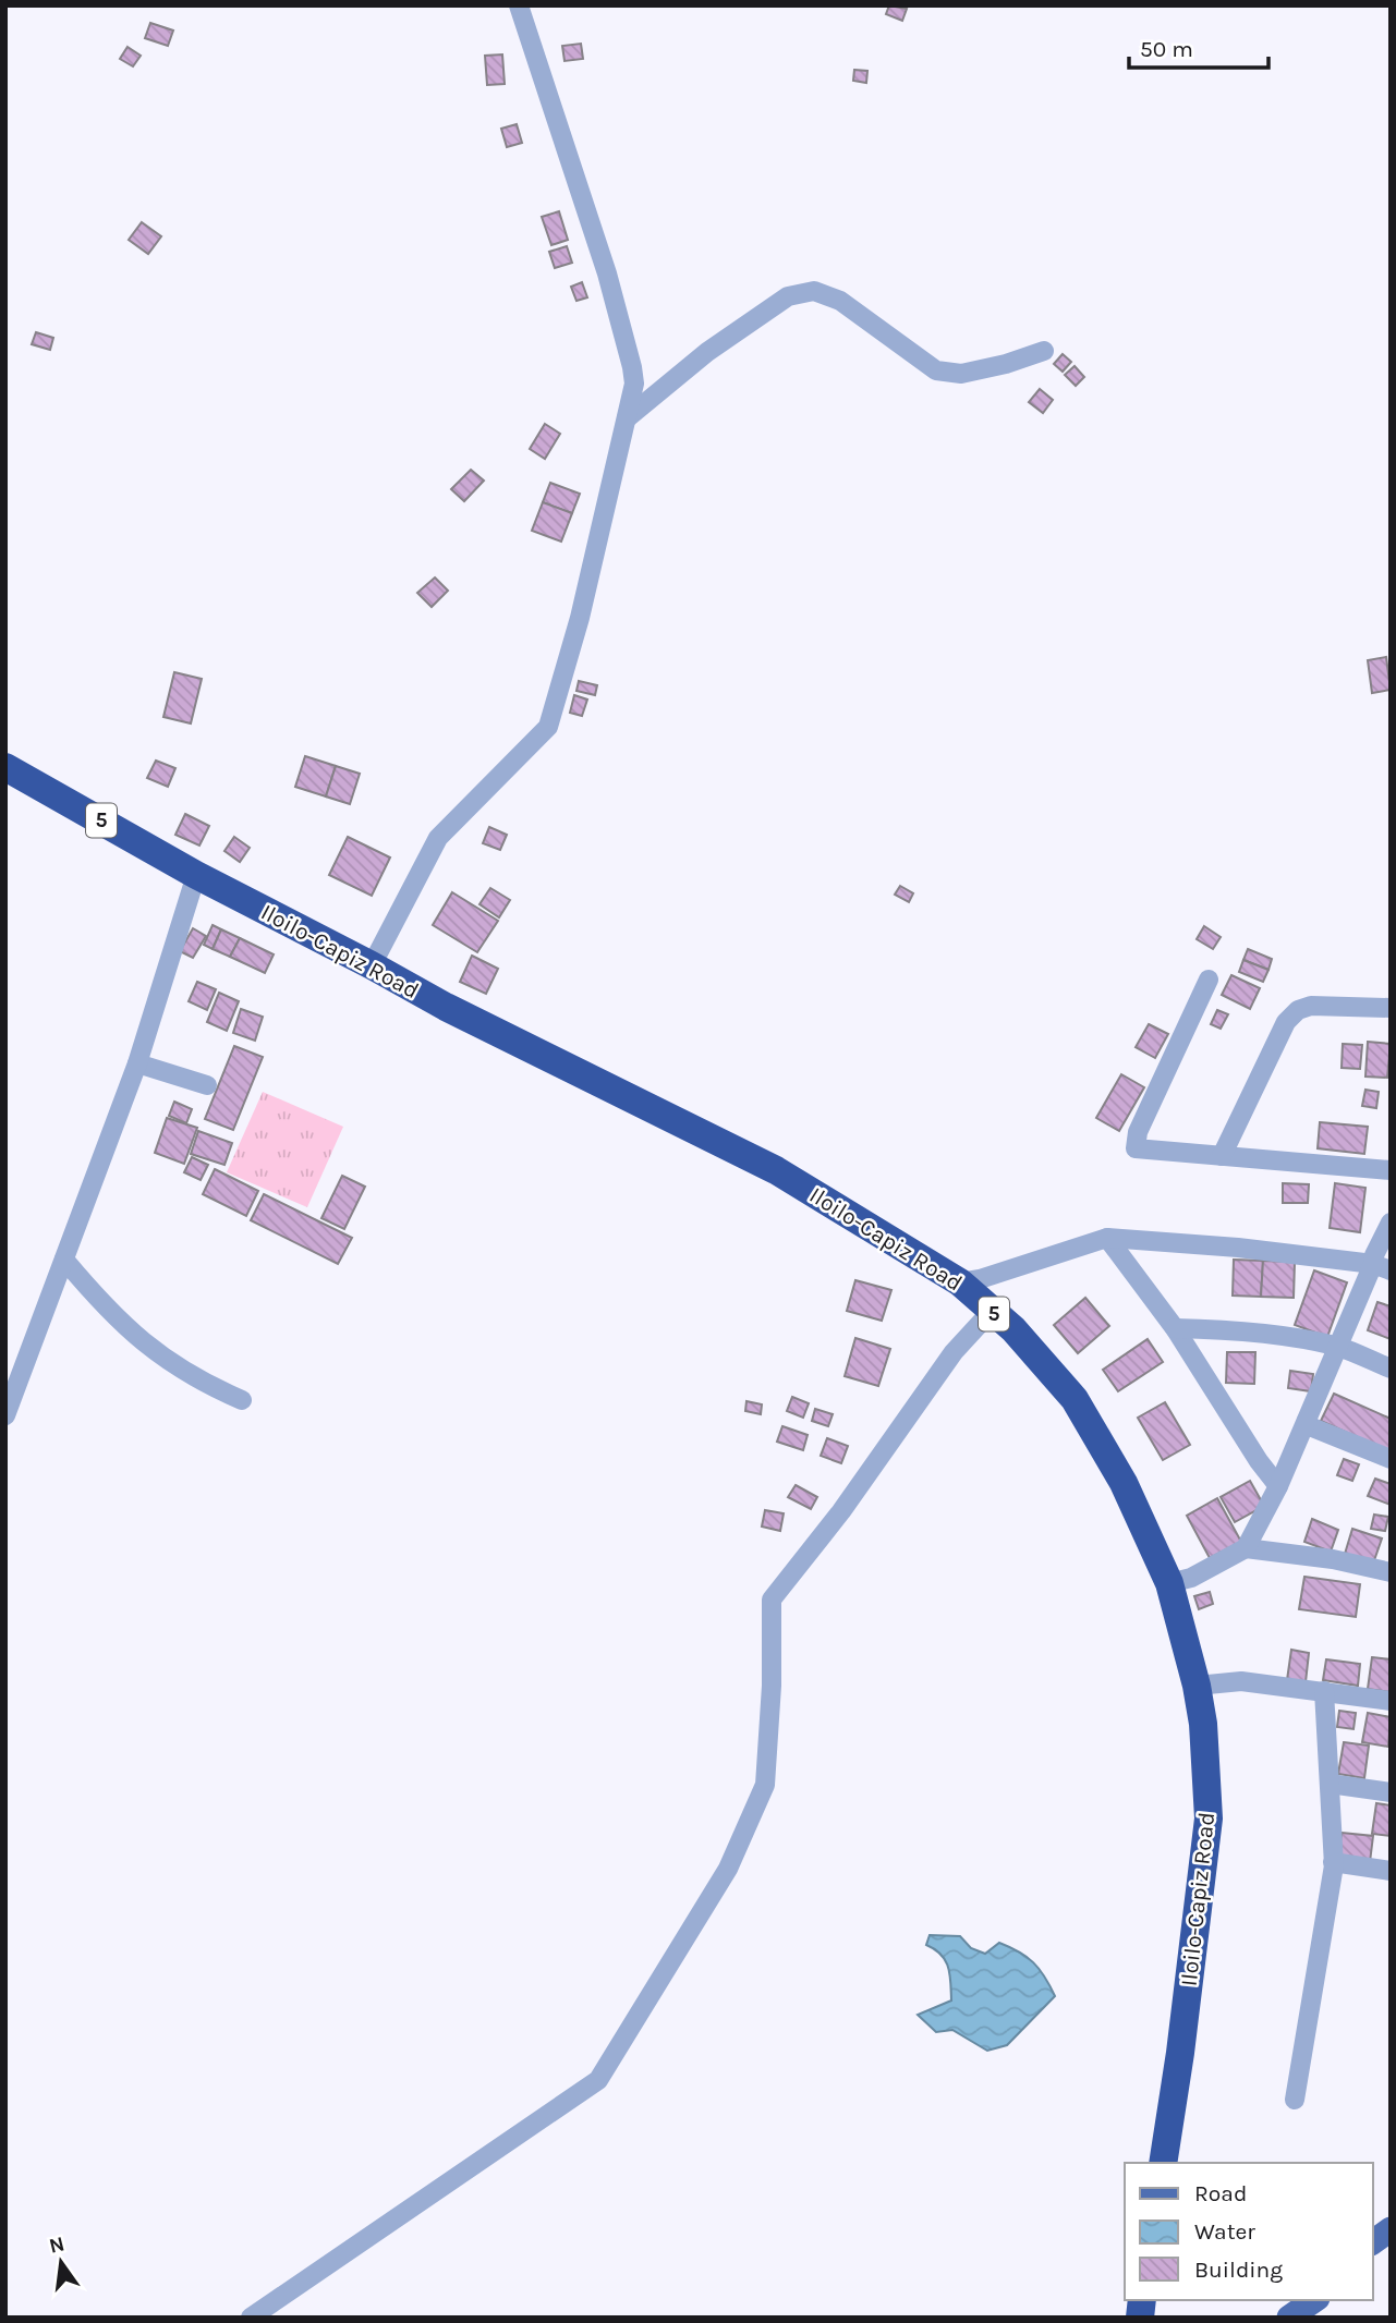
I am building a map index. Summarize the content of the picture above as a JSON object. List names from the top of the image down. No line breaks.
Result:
{"streets":{"highway":["5","Iloilo-Capiz Road"]},"legend":["Road","Water","Building"],"scale_bar":"50 m","north":"top"}
